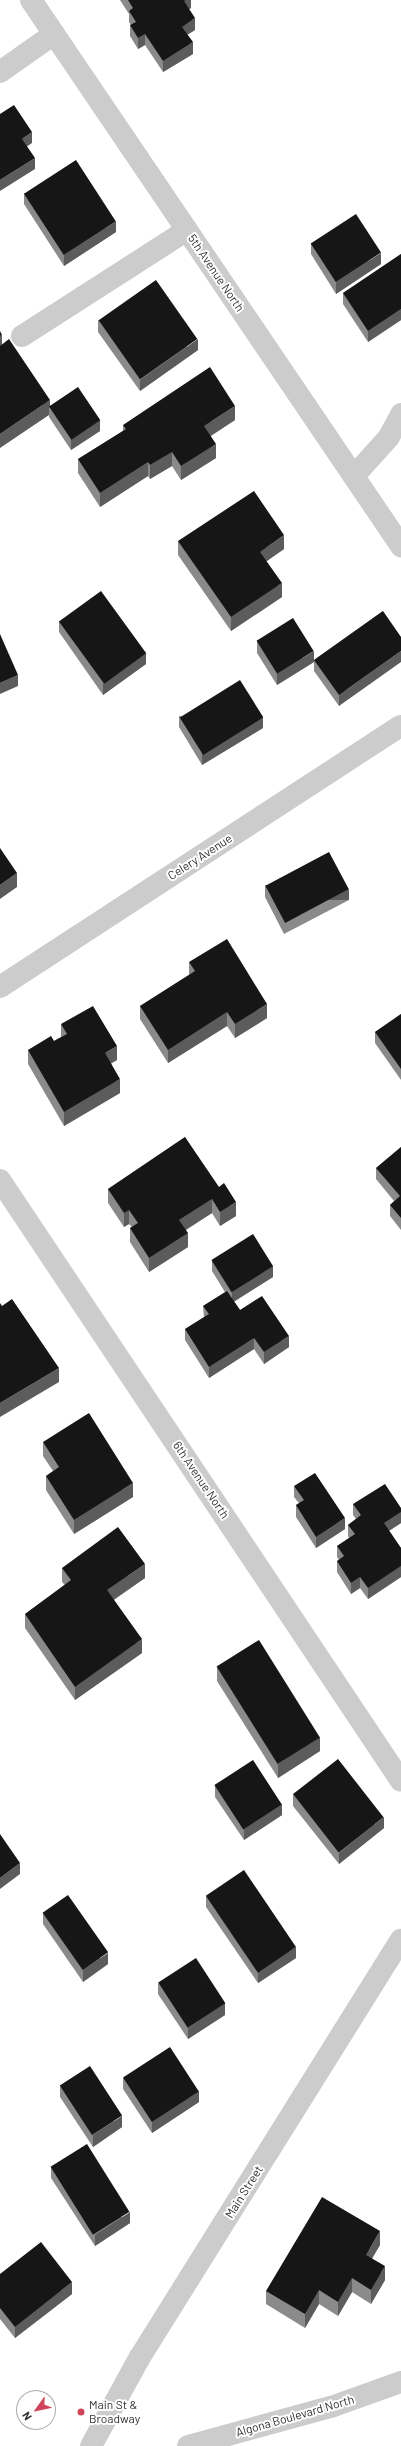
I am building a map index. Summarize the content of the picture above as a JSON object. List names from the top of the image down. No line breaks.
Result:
{"streets":{"street":["5th Avenue North","Celery Avenue","6th Avenue North","Main Street","Algona Boulevard North"]},"places":["Main St & Broadway"],"north":"bottom left"}
